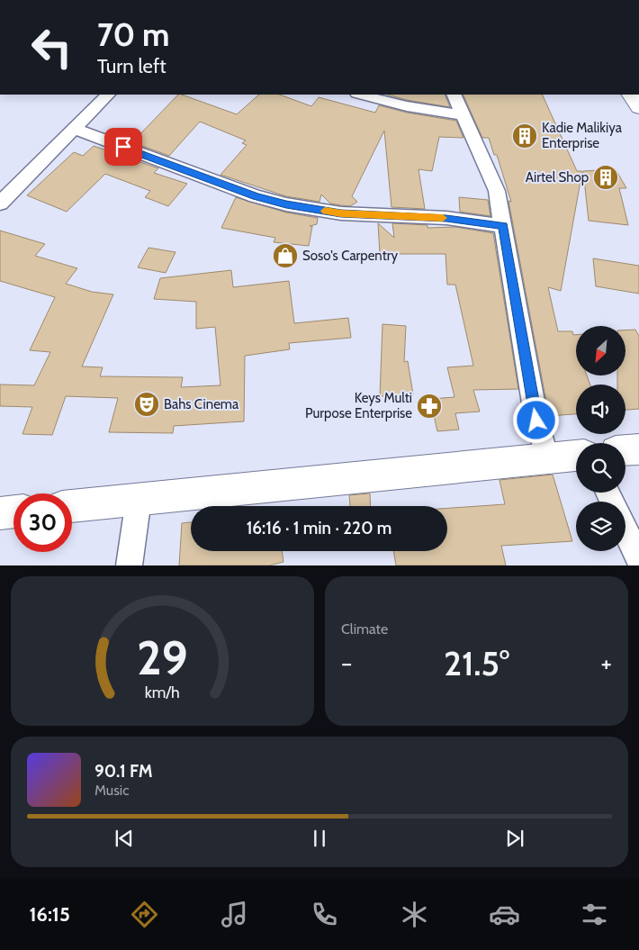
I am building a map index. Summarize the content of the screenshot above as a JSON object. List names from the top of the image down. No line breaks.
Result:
{"places":{"building":["Kadie Malikiya Enterprise","Airtel Shop"],"shop":["Soso's Carpentry"],"theatre":["Bahs Cinema"],"pharmacy":["Keys Multi Purpose Enterprise"]},"north":"bottom left","page":{"turn":["70 m","Turn left"],"limit":"30","trip":"16:16 · 1 min · 220 m","tile":"Climate","heat":["−","21.5°","+"],"song":["90.1 FM","Music"],"tabs":"16:15","gauge":["29","km/h"]}}
